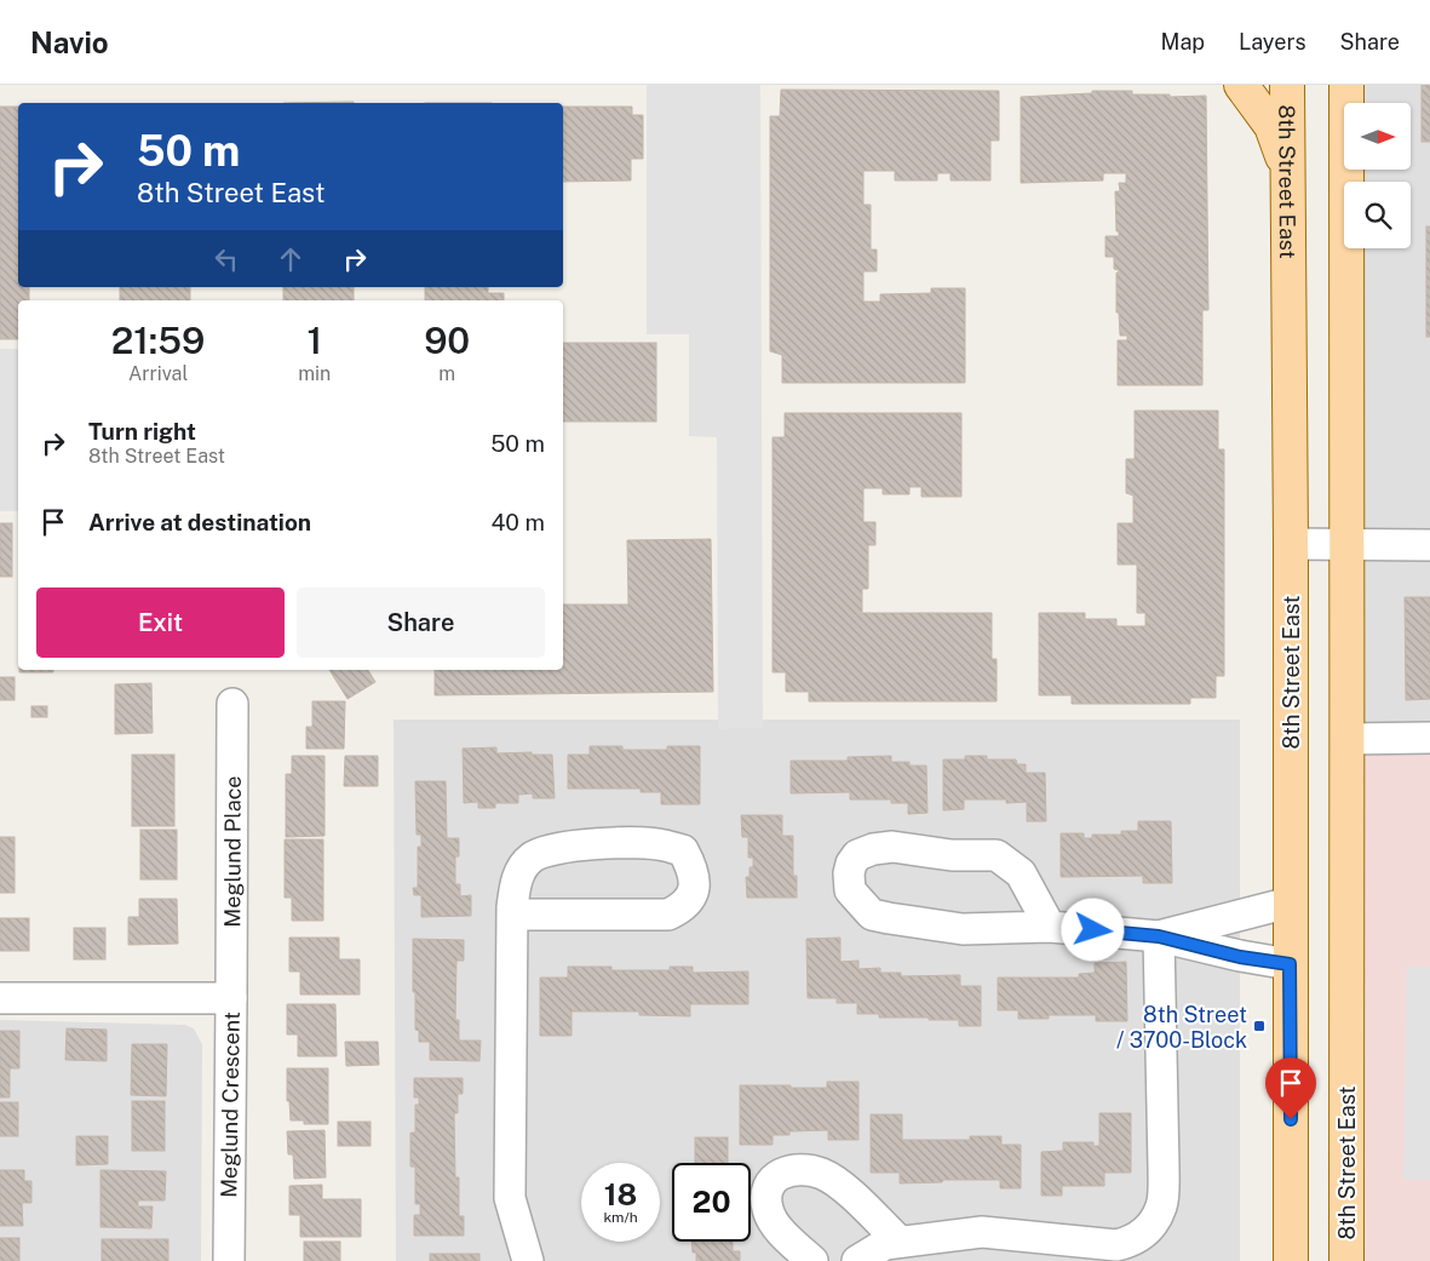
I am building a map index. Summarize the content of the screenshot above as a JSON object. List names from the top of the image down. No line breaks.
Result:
{"streets":{"main road":["8th Street East"],"street":["Meglund Place","Meglund Crescent"]},"crossings":[["Meglund Place","Meglund Crescent"]],"places":{"transit":["8th Street / 3700-Block"]},"north":"right","page":{"header":"Navio","nav":["Map","Layers","Share"],"turn":["50 m","8th Street East"],"eta":["21:59","Arrival","1","min","90","m"],"list":[{"name":"Turn right","note":"8th Street East","value":"50 m"},{"name":"Arrive at destination","value":"40 m"}],"buttons":["Exit","Share"],"speed":"18 km/h","limit":"20"}}
